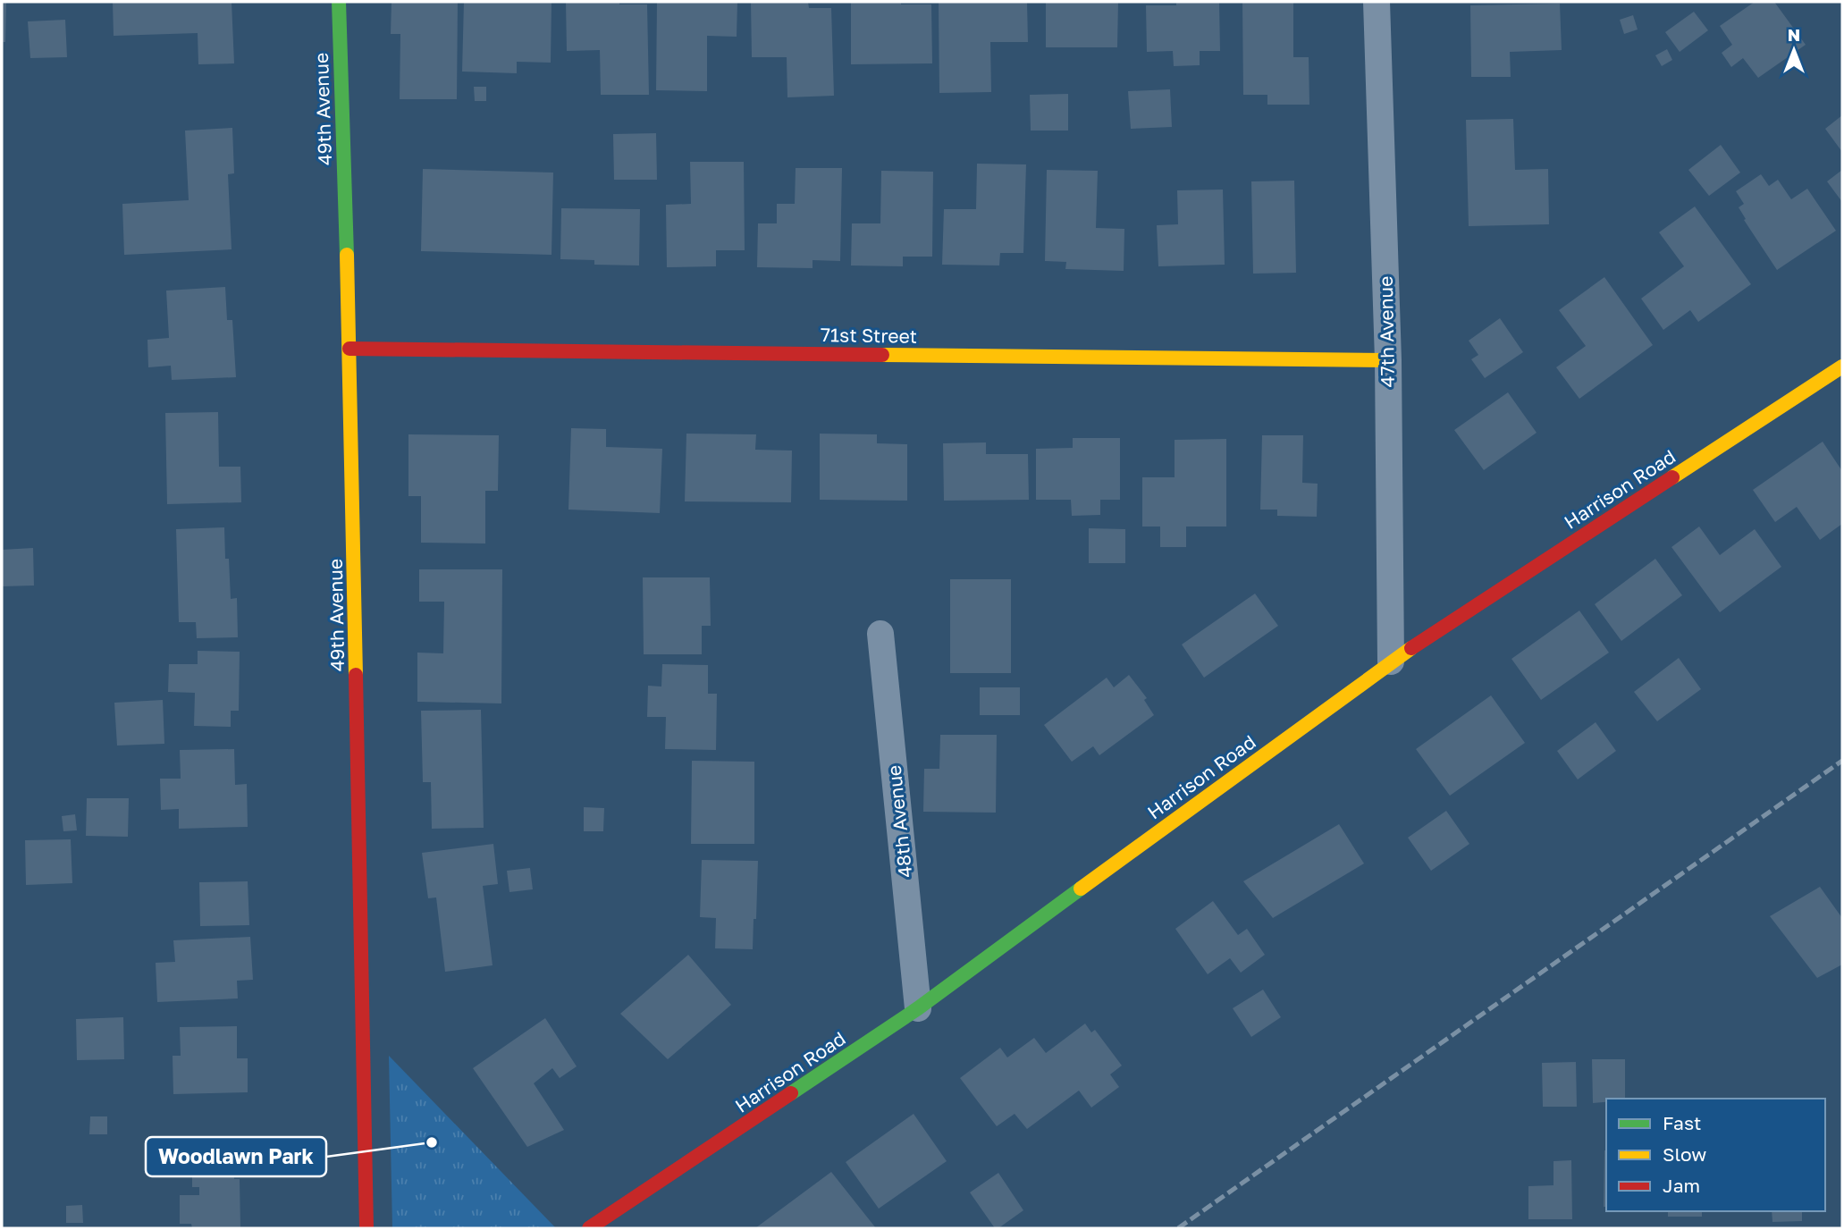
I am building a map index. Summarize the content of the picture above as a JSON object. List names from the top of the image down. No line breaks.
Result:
{"streets":{"street":["49th Avenue","47th Avenue","71st Street","Harrison Road","48th Avenue"]},"crossings":[["49th Avenue","71st Street"],["47th Avenue","71st Street"],["47th Avenue","Harrison Road"],["Harrison Road","48th Avenue"]],"places":["Woodlawn Park"],"legend":["Fast","Slow","Jam"],"north":"top"}
